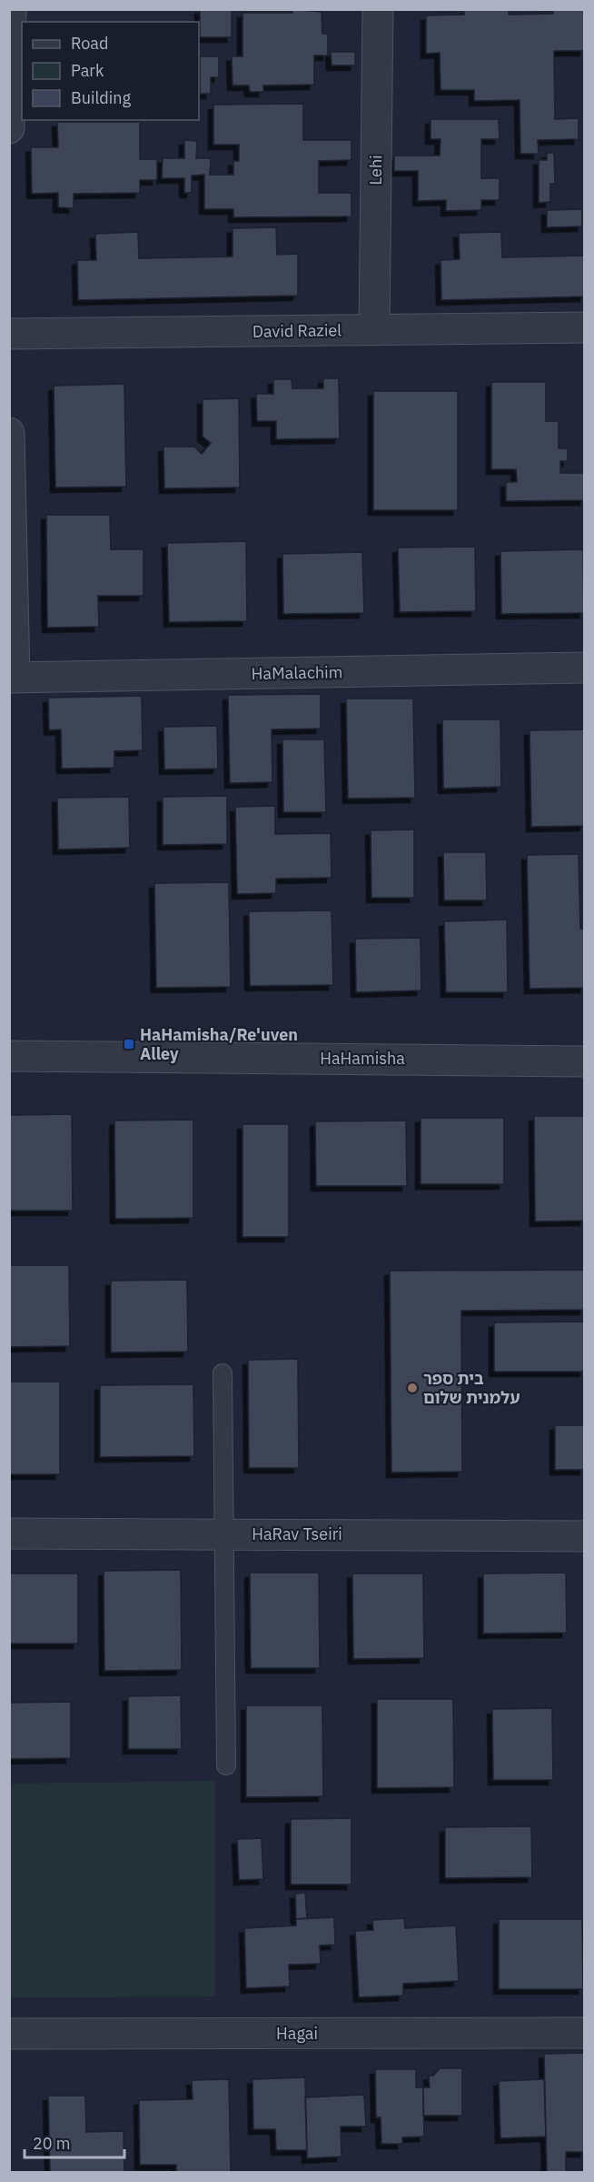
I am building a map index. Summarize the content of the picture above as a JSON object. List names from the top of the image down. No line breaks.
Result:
{"streets":{"street":["Lehi","David Raziel","HaMalachim","HaHamisha","HaRav Tseiri","Hagai"]},"crossings":[["Lehi","David Raziel"]],"places":{"transit":["HaHamisha/Re'uven Alley"],"other":["בית ספר עלמנית שלום"]},"legend":["Road","Park","Building"],"scale_bar":"20 m"}
